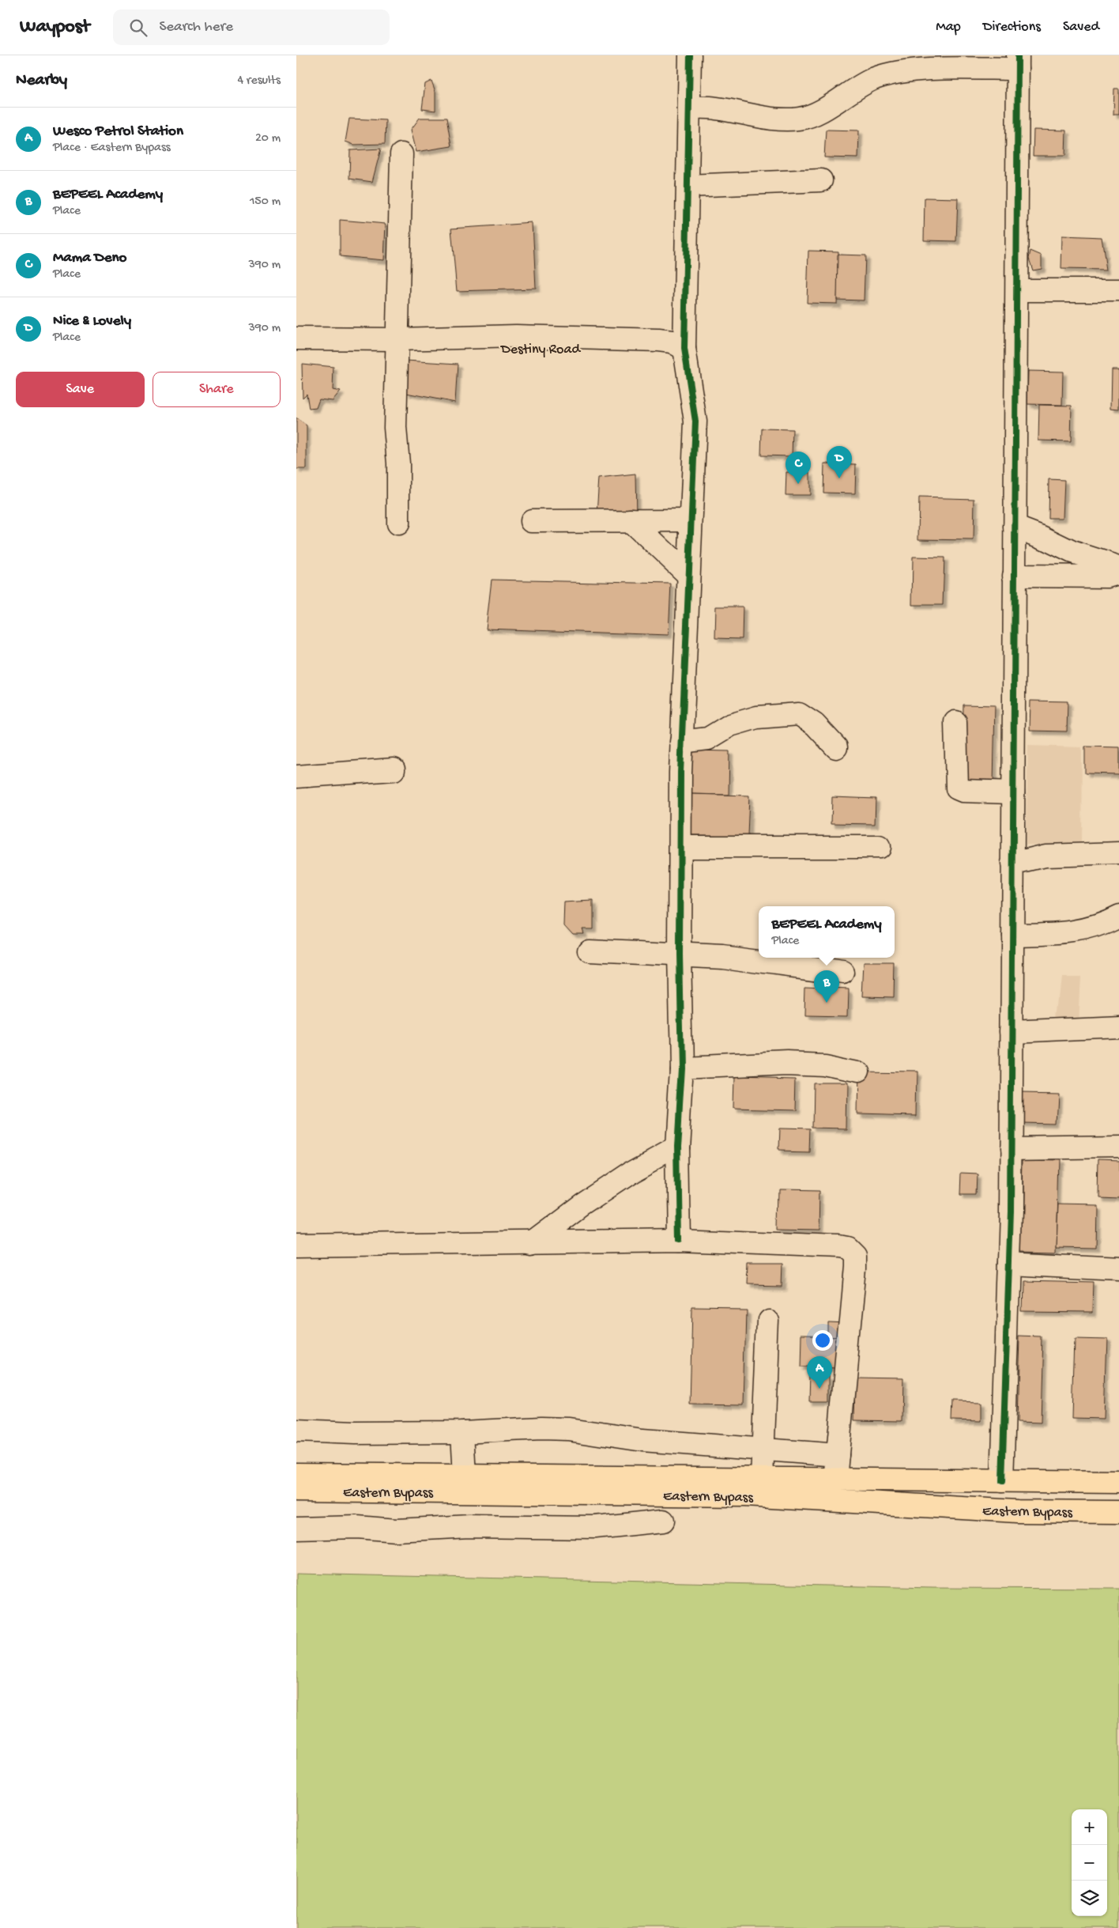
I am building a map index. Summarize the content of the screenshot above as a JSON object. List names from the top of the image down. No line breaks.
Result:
{"streets":{"main road":["Eastern Bypass"]},"page":{"header":"Waypost","search":"Search here","nav":["Map","Directions","Saved"],"heading":["Nearby","4 results"],"list":[{"mark":"A","name":"Wesco Petrol Station","note":"Place · Eastern Bypass","value":"20 m"},{"mark":"B","name":"BEPEEL Academy","note":"Place","value":"150 m"},{"mark":"C","name":"Mama Deno","note":"Place","value":"390 m"},{"mark":"D","name":"Nice & Lovely","note":"Place","value":"390 m"}],"buttons":["Save","Share"],"pins":["D","C","B","A"],"popup":["BEPEEL Academy","Place"],"map_buttons":["+","−"]}}
